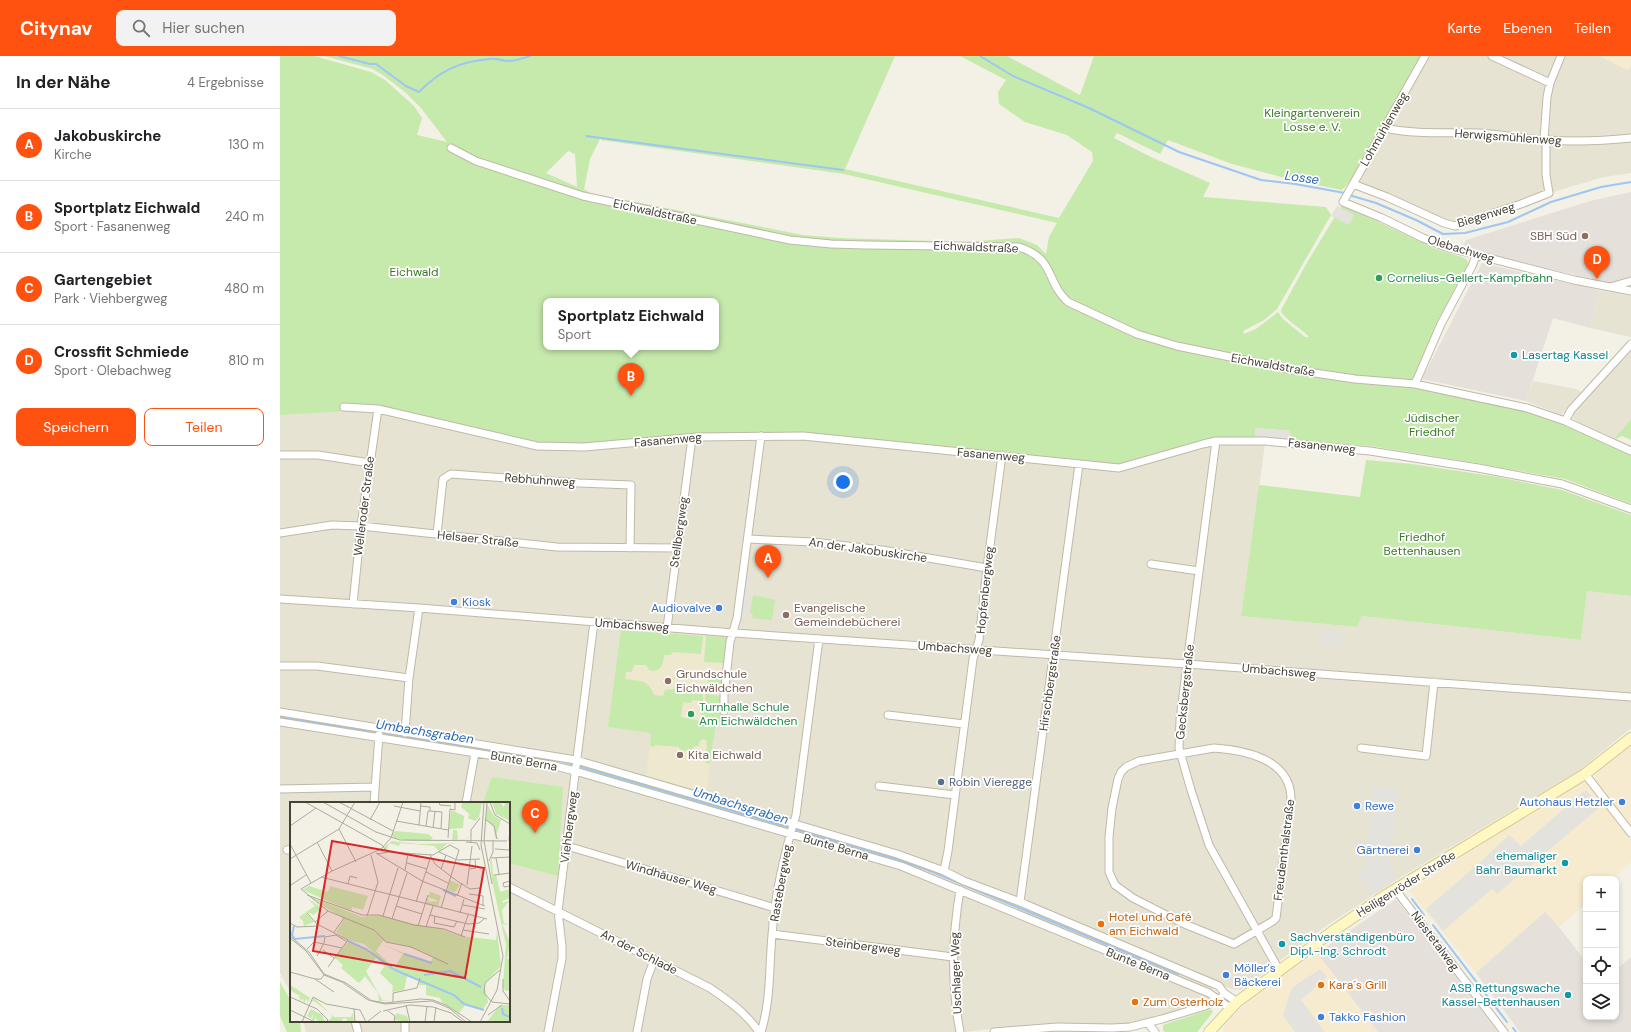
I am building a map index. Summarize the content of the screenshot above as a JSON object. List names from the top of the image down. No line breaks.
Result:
{"streets":{"street":["Lohmühlenweg","Herwigsmühlenweg","Eichwaldstraße","Biegenweg","Olebachweg","Fasanenweg","Rebhuhnweg","Welleroder Straße","Stellbergweg","Helsaer Straße","An der Jakobuskirche","Hopfenbergweg","Umbachsweg","Hirschbergstraße","Gecksbergstraße","Bunte Berna","Viehbergweg","Freudenthalstraße","Windhäuser Weg","Rastebergweg","Heiligenröder Straße","Niestetalweg","Steinbergweg","An der Schlade","Uschlager Weg"]},"crossings":[["Lohmühlenweg","Herwigsmühlenweg"],["Lohmühlenweg","Biegenweg"],["Lohmühlenweg","Olebachweg"],["Herwigsmühlenweg","Biegenweg"],["Fasanenweg","Welleroder Straße"],["Fasanenweg","Stellbergweg"],["Fasanenweg","Hopfenbergweg"],["Fasanenweg","Hirschbergstraße"],["Fasanenweg","Gecksbergstraße"],["Rebhuhnweg","Helsaer Straße"],["Welleroder Straße","Helsaer Straße"],["Welleroder Straße","Umbachsweg"],["Stellbergweg","Helsaer Straße"],["Stellbergweg","Umbachsweg"],["An der Jakobuskirche","Hopfenbergweg"],["Hopfenbergweg","Umbachsweg"],["Hopfenbergweg","Bunte Berna"],["Umbachsweg","Hirschbergstraße"],["Umbachsweg","Gecksbergstraße"],["Umbachsweg","Viehbergweg"],["Umbachsweg","Rastebergweg"],["Hirschbergstraße","Bunte Berna"],["Gecksbergstraße","Freudenthalstraße"],["Gecksbergstraße","Heiligenröder Straße"],["Bunte Berna","Viehbergweg"],["Bunte Berna","Rastebergweg"],["Bunte Berna","Heiligenröder Straße"],["Bunte Berna","Uschlager Weg"],["Viehbergweg","Windhäuser Weg"],["Viehbergweg","An der Schlade"],["Windhäuser Weg","Rastebergweg"],["Rastebergweg","Steinbergweg"],["Rastebergweg","An der Schlade"],["Heiligenröder Straße","Niestetalweg"],["Steinbergweg","Uschlager Weg"]],"water":["Losse","Umbachsgraben"],"parks":["Kleingartenverein Losse e. V.","Eichwald","Jüdischer Friedhof","Friedhof Bettenhausen"],"places":["SBH Süd","Cornelius-Gellert-Kampfbahn","Lasertag Kassel","Kiosk","Audiovalve","Evangelische Gemeindebücherei","Grundschule Eichwäldchen","Turnhalle Schule Am Eichwäldchen","Kita Eichwald","Robin Vieregge","Autohaus Hetzler","Rewe","Gärtnerei","ehemaliger Bahr Baumarkt","Hotel und Café am Eichwald","Sachverständigenbüro Dipl.-Ing. Schrodt","Möller's Bäckerei","Kara´s Grill","ASB Rettungswache Kassel-Bettenhausen","Zum Osterholz","Takko Fashion"],"page":{"header":"Citynav","search":"Hier suchen","nav":["Karte","Ebenen","Teilen"],"heading":["In der Nähe","4 Ergebnisse"],"list":[{"mark":"A","name":"Jakobuskirche","note":"Kirche","value":"130 m"},{"mark":"B","name":"Sportplatz Eichwald","note":"Sport · Fasanenweg","value":"240 m"},{"mark":"C","name":"Gartengebiet","note":"Park · Viehbergweg","value":"480 m"},{"mark":"D","name":"Crossfit Schmiede","note":"Sport · Olebachweg","value":"810 m"}],"pins":["D","B","A","C"],"popup":["Sportplatz Eichwald","Sport"],"buttons":["Speichern","Teilen"],"map_buttons":["+","−"]}}
